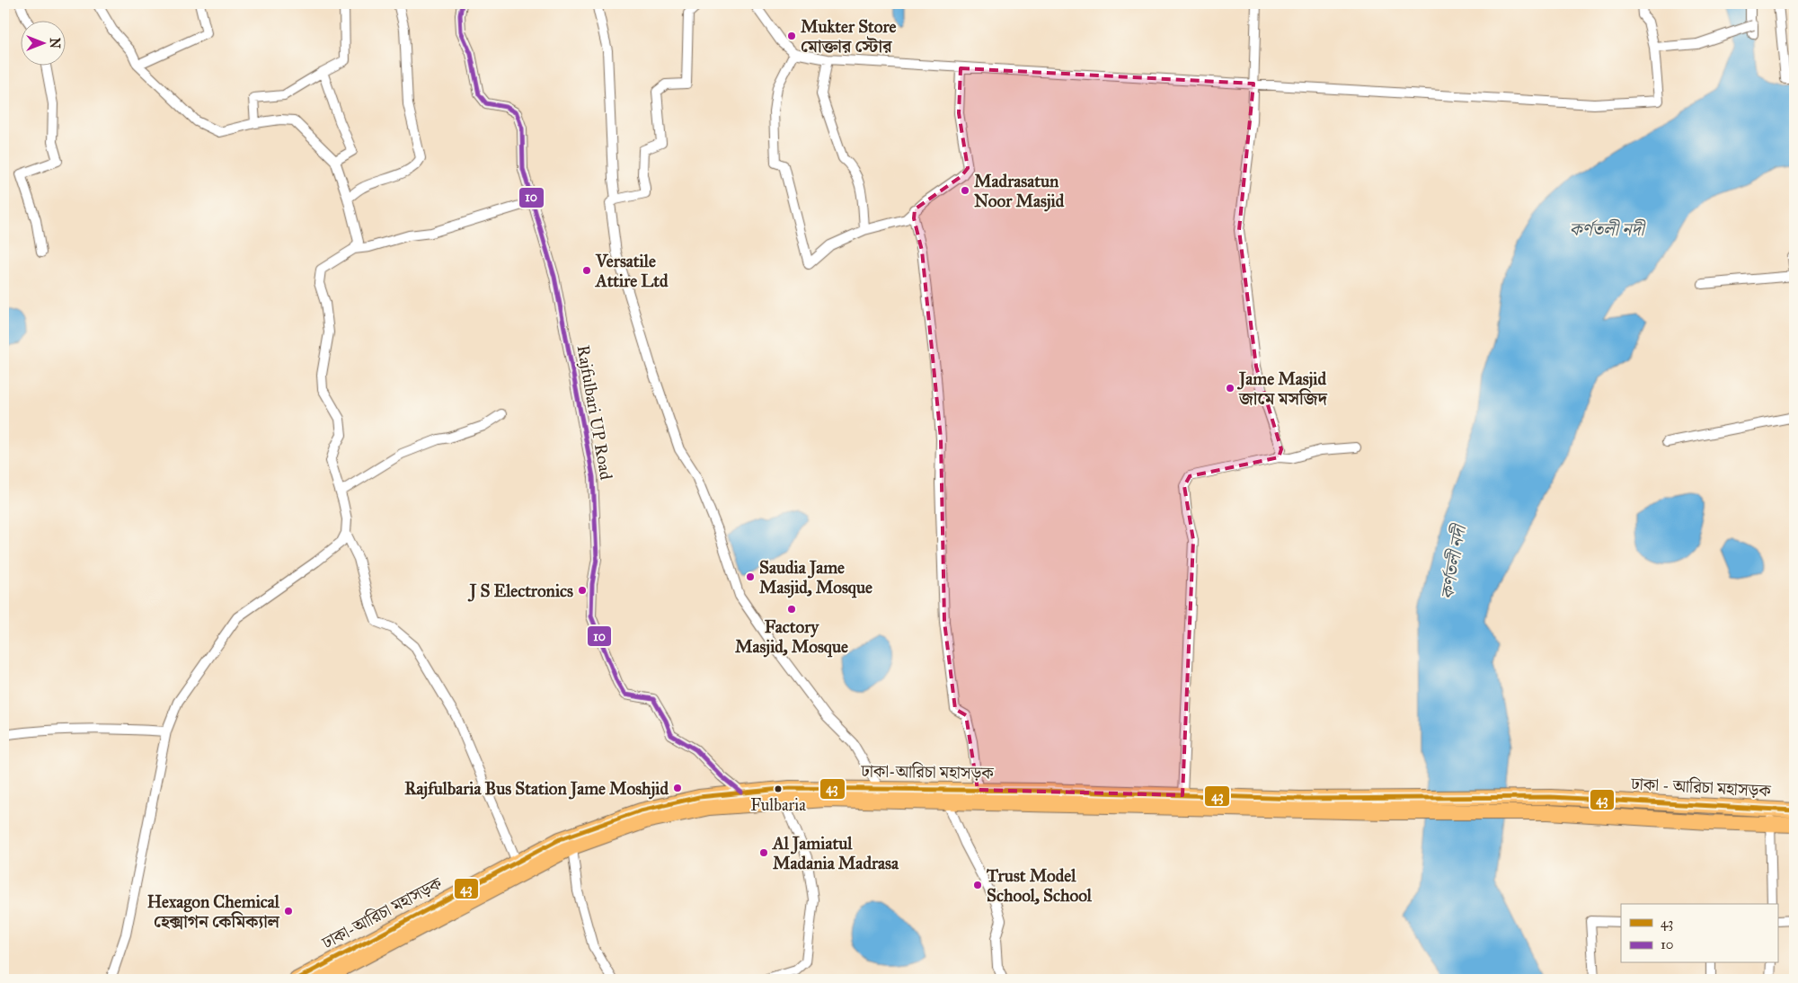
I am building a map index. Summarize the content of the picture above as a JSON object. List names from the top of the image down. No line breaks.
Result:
{"streets":{"highway":["ঢাকা-আরিচা মহাসড়ক","ঢাকা - আরিচা মহাসড়ক"],"street":["Rajfulbari UP Road"]},"crossings":[["Rajfulbari UP Road","ঢাকা-আরিচা মহাসড়ক"],["ঢাকা-আরিচা মহাসড়ক","ঢাকা - আরিচা মহাসড়ক"]],"water":["কর্ণতলী নদী"],"places":["Mukter Store মোক্তার স্টোর","Madrasatun Noor Masjid","Versatile Attire Ltd","Jame Masjid জামে মসজিদ","Saudia Jame Masjid, Mosque","J S Electronics","Factory Masjid, Mosque","Rajfulbaria Bus Station Jame Moshjid","Fulbaria","Al Jamiatul Madania Madrasa","Trust Model School, School","Hexagon Chemical হেক্সাগন কেমিক্যাল"],"lines":["transit line 10","transit line 43"],"legend":["43","10"],"north":"right"}
